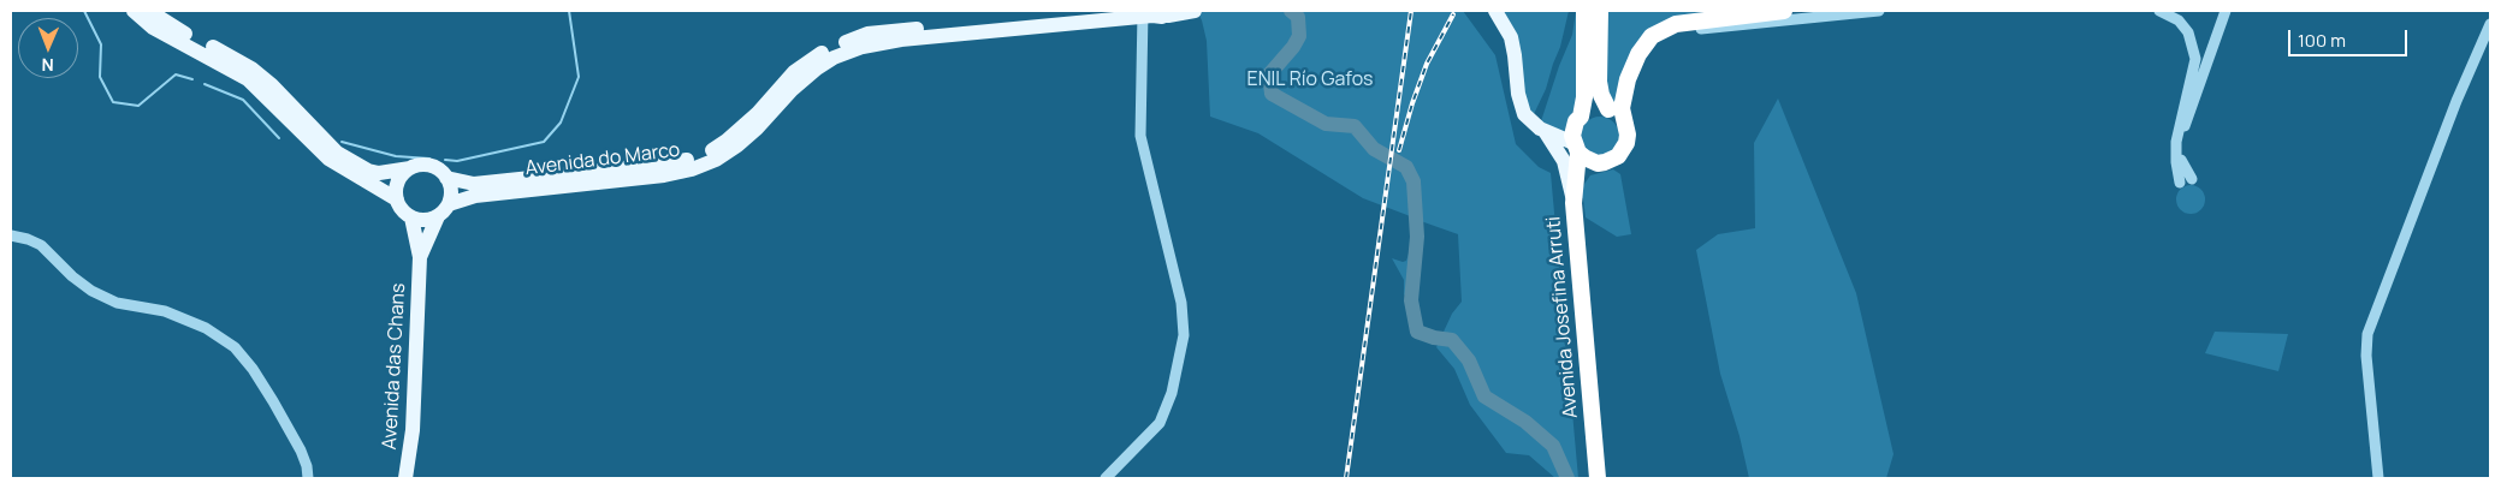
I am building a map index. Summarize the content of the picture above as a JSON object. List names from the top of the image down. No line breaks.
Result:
{"streets":{"highway":["Avenida Josefina Arruti"],"main road":["Avenida do Marco","Avenida das Chans"]},"crossings":[["Avenida do Marco","Avenida das Chans"]],"parks":["ENIL Río Gafos"],"scale_bar":"100 m","north":"bottom"}
